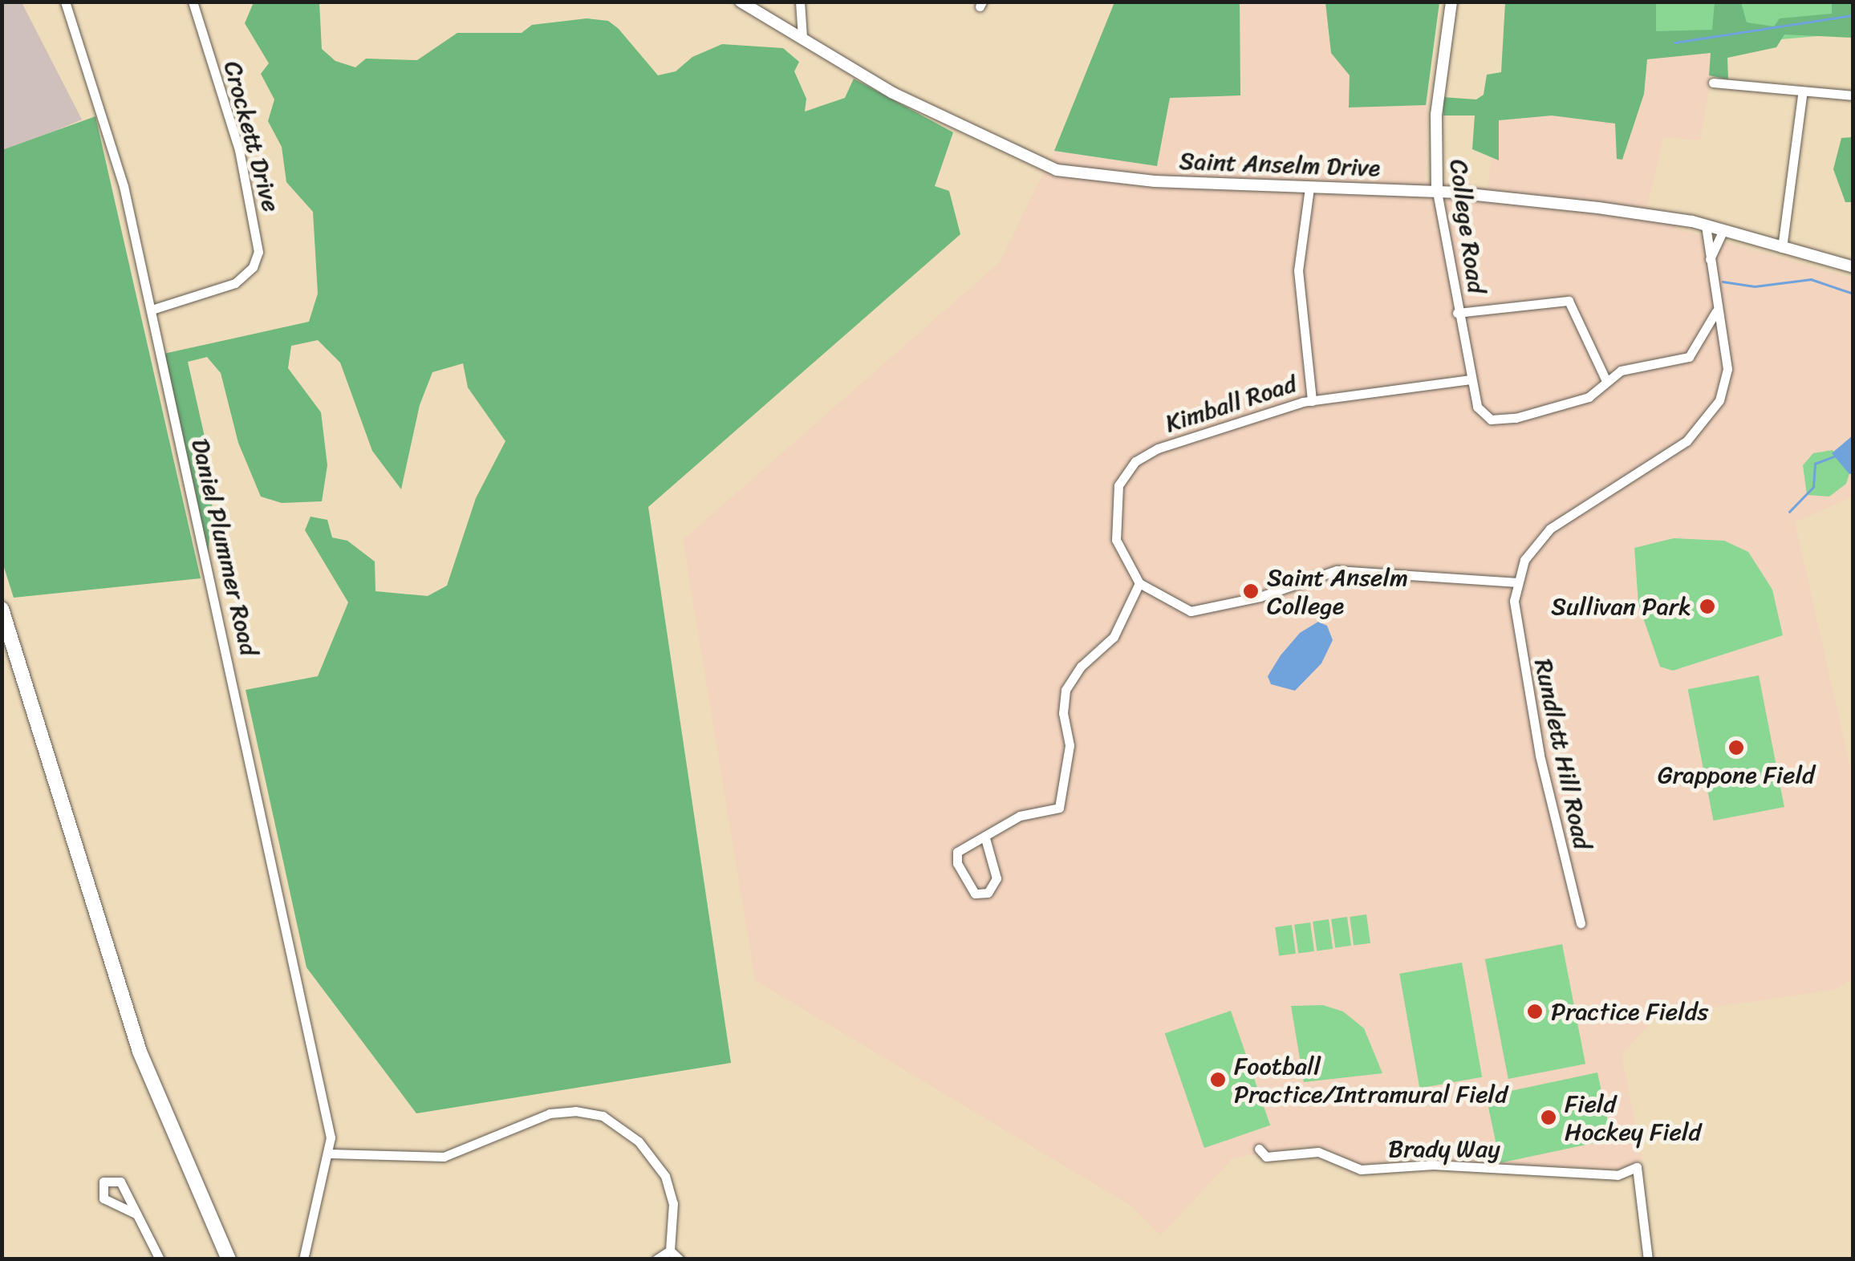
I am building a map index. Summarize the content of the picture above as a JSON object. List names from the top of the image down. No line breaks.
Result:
{"streets":{"street":["Crockett Drive","Saint Anselm Drive","College Road","Kimball Road","Daniel Plummer Road","Rundlett Hill Road","Brady Way"]},"crossings":[["Crockett Drive","Daniel Plummer Road"],["Saint Anselm Drive","College Road"],["Saint Anselm Drive","Kimball Road"],["Saint Anselm Drive","Rundlett Hill Road"],["College Road","Rundlett Hill Road"]],"places":["Saint Anselm College","Sullivan Park","Grappone Field","Practice Fields","Football Practice/Intramural Field","Field Hockey Field"]}
